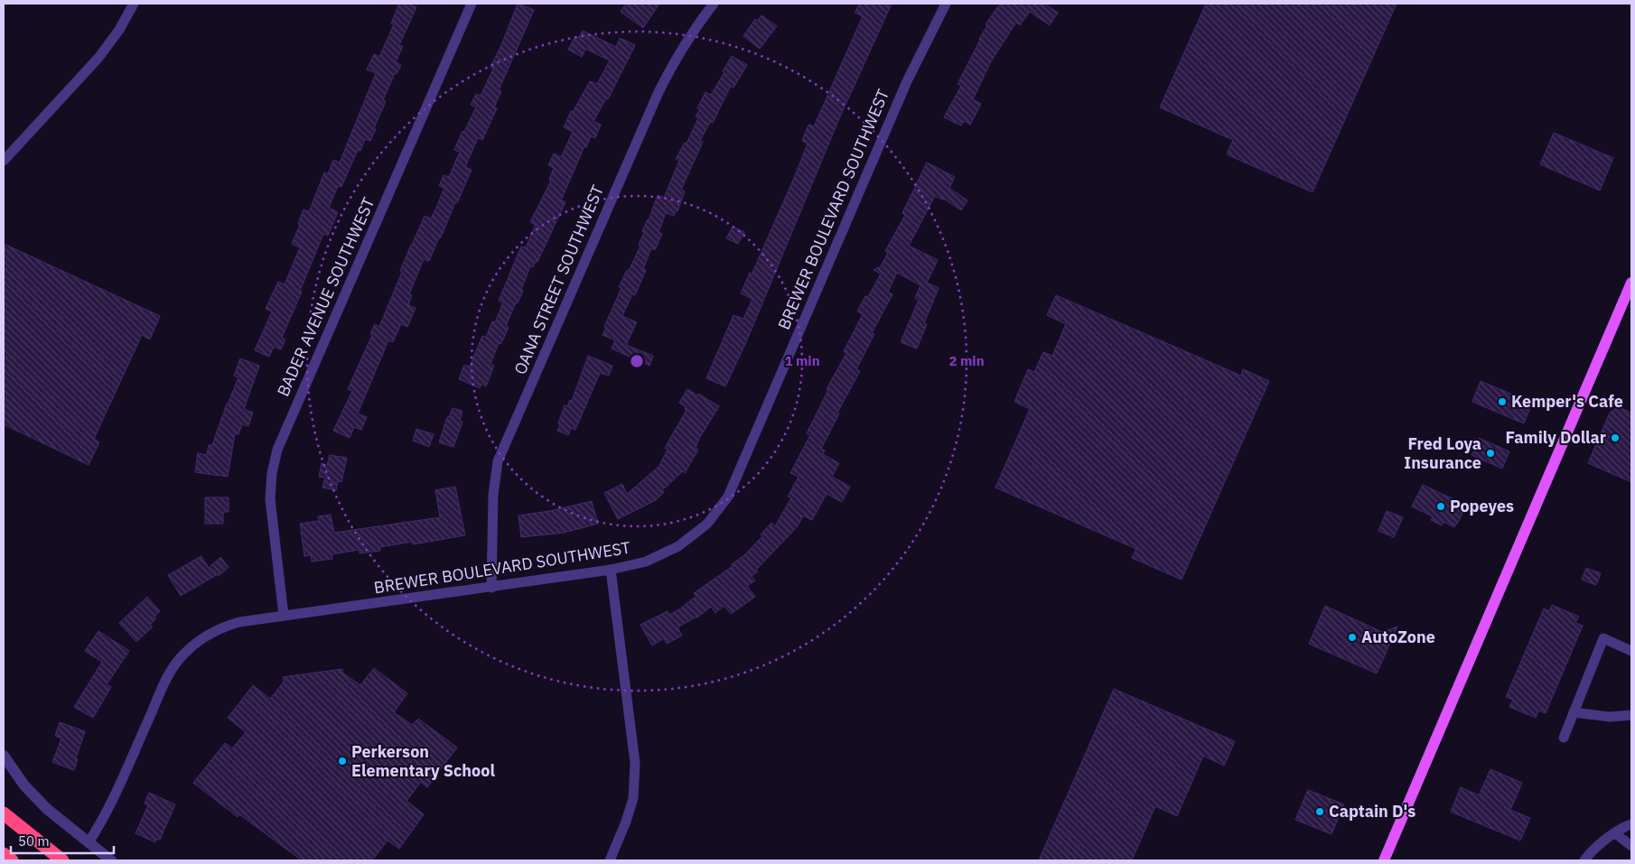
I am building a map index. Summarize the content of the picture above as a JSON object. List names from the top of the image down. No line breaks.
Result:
{"streets":{"street":["BREWER BOULEVARD SOUTHWEST","OANA STREET SOUTHWEST","BADER AVENUE SOUTHWEST"]},"crossings":[["BREWER BOULEVARD SOUTHWEST","OANA STREET SOUTHWEST"],["BREWER BOULEVARD SOUTHWEST","BADER AVENUE SOUTHWEST"]],"places":["Kemper's Cafe","Family Dollar","Fred Loya Insurance","Popeyes","AutoZone","Perkerson Elementary School","Captain D's"],"scale_bar":"50 m","rings":["1 min","2 min"]}
